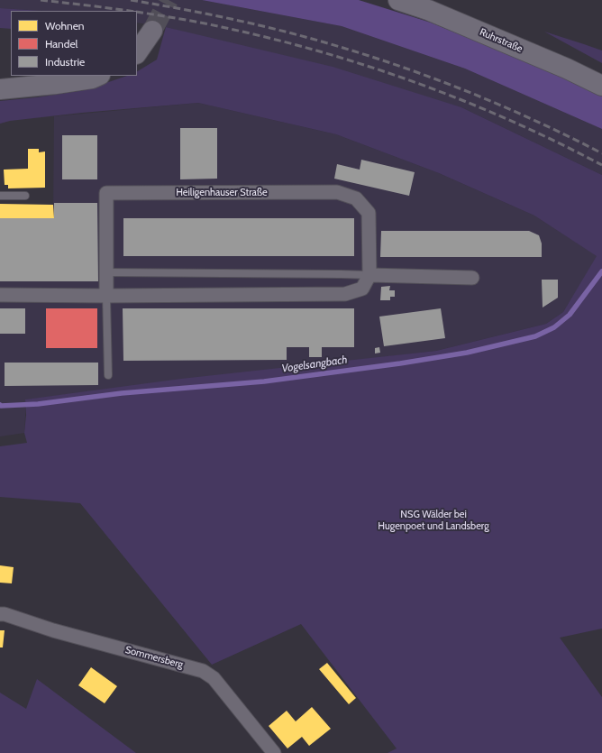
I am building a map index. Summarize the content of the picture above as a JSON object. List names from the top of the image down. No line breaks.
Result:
{"streets":{"main road":["Ruhrstraße"],"street":["Heiligenhauser Straße","Sommersberg"]},"water":["Vogelsangbach"],"parks":["NSG Wälder bei Hugenpoet und Landsberg"],"legend":["Wohnen","Handel","Industrie"]}
